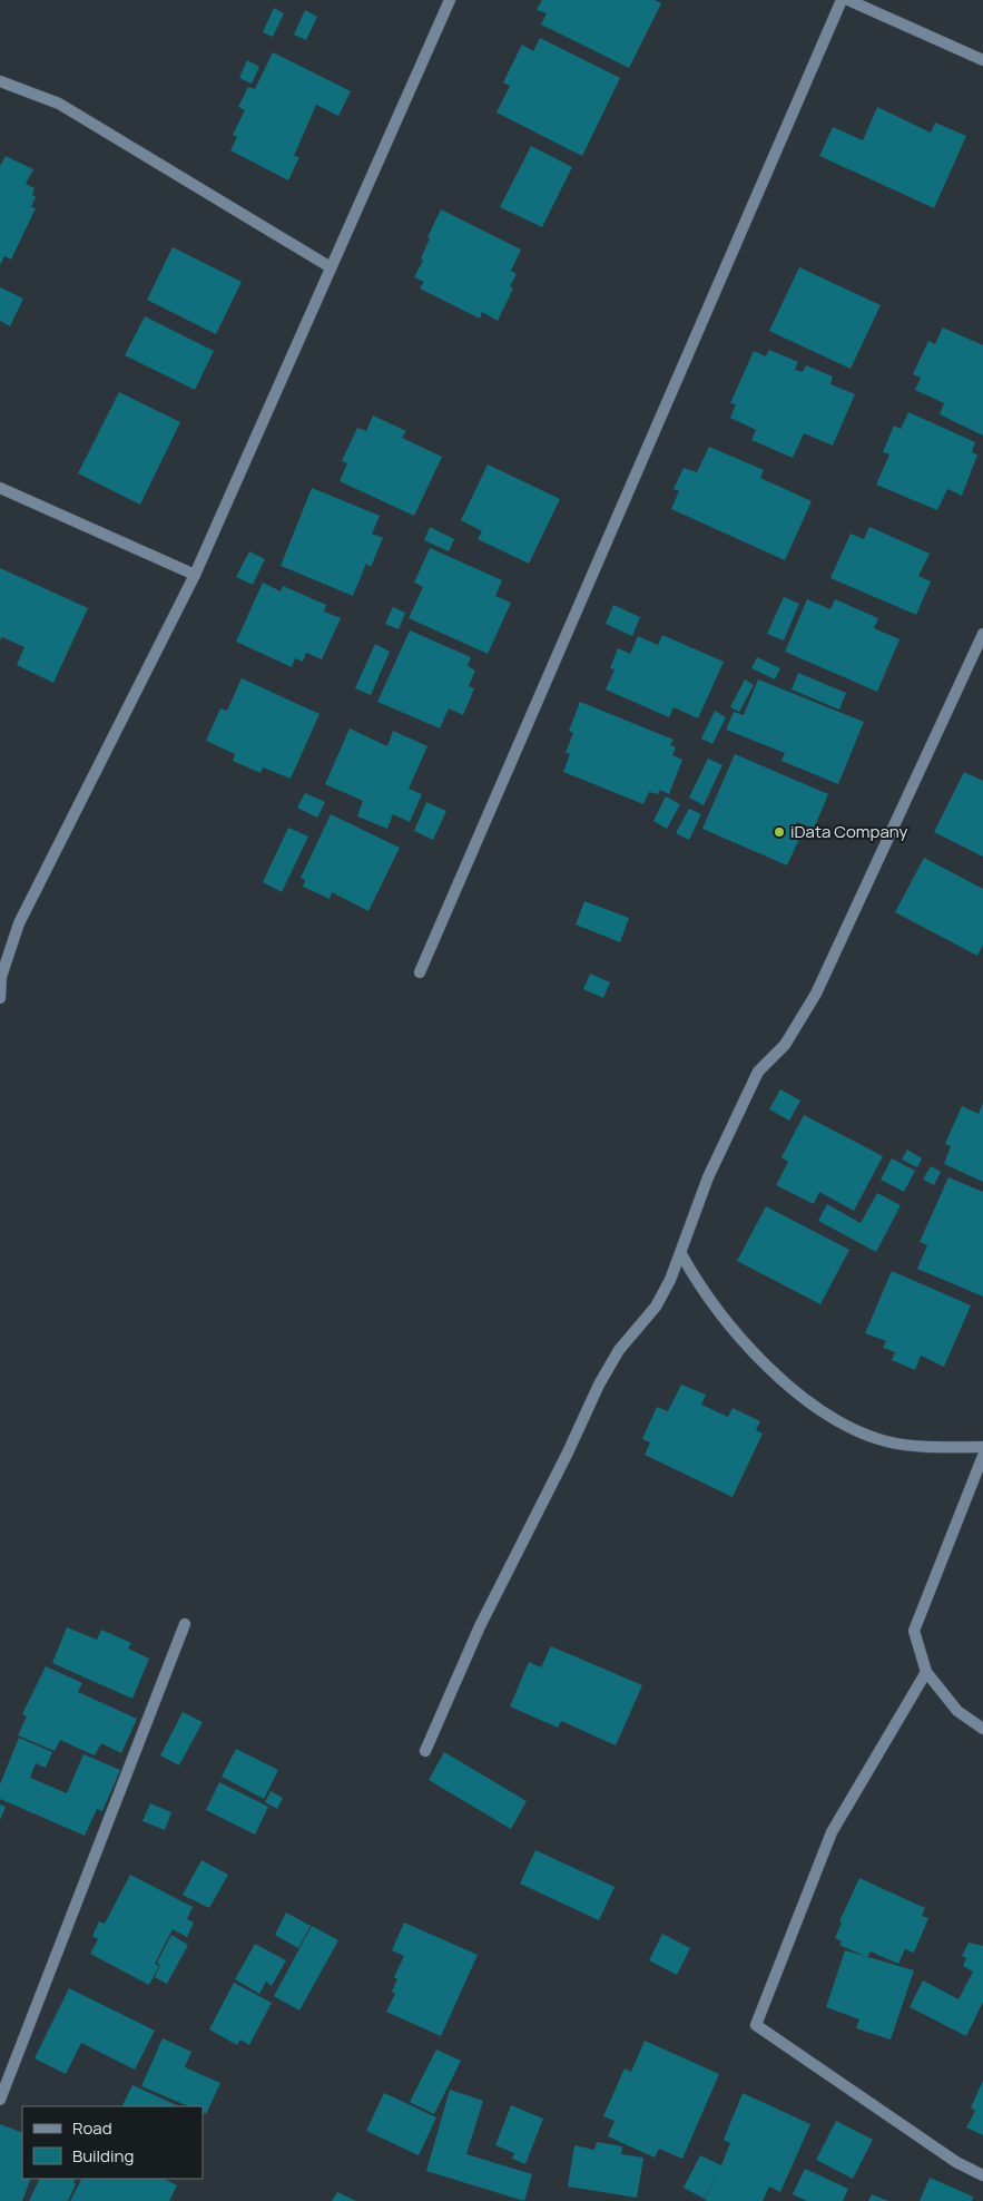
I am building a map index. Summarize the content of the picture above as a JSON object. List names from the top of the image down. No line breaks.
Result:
{"places":["iData Company"],"legend":["Road","Building"]}
